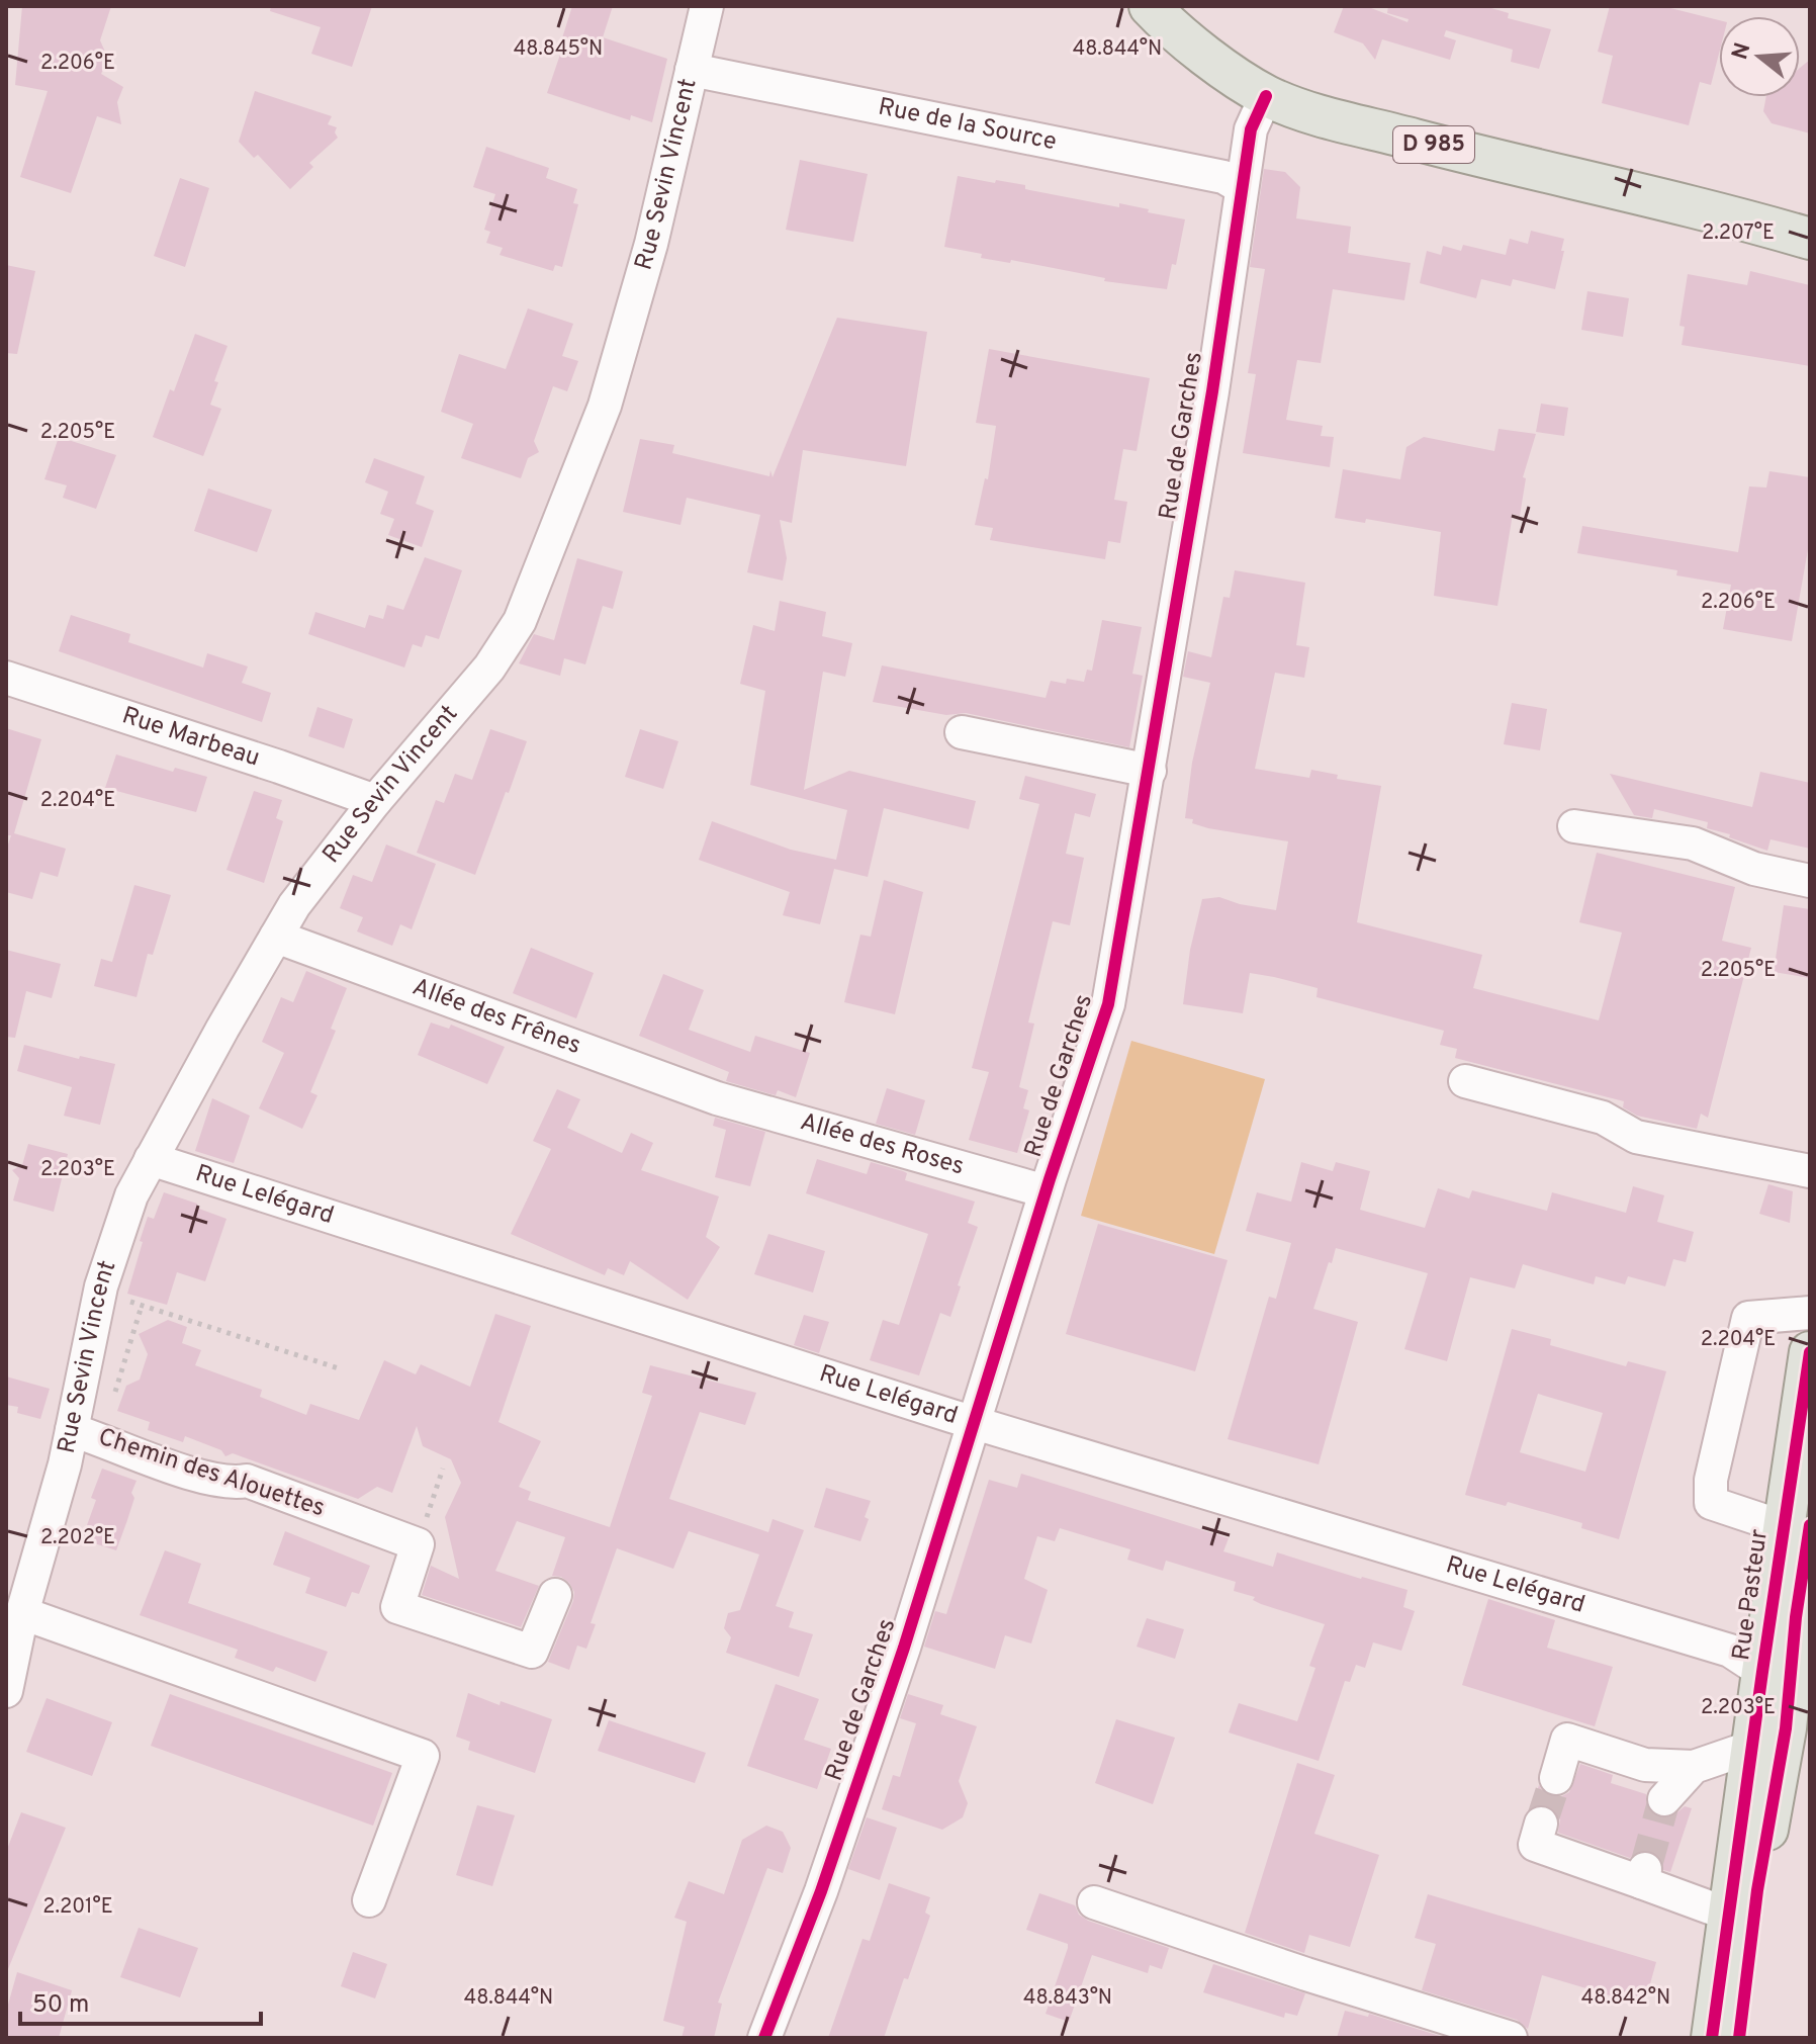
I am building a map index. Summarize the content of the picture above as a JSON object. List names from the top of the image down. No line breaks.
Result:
{"streets":{"main road":["D 985","Rue Pasteur"],"street":["Rue de la Source","Rue Sevin Vincent","Rue de Garches","Rue Marbeau","Allée des Frênes","Allée des Roses","Rue Lelégard","Chemin des Alouettes"]},"crossings":[["Rue de la Source","Rue Sevin Vincent"],["Rue de la Source","Rue de Garches"],["D 985","Rue de Garches"],["Rue Sevin Vincent","Rue Marbeau"],["Rue Sevin Vincent","Allée des Frênes"],["Rue Sevin Vincent","Rue Lelégard"],["Rue Sevin Vincent","Chemin des Alouettes"],["Rue de Garches","Allée des Roses"],["Rue de Garches","Rue Lelégard"],["Allée des Frênes","Allée des Roses"],["Rue Lelégard","Rue Pasteur"]],"scale_bar":"50 m","north":"left","coordinates":["48.845°N","48.844°N","2.206°E","2.207°E","2.205°E","2.204°E","2.203°E","2.202°E","2.201°E","48.843°N","48.842°N"]}
